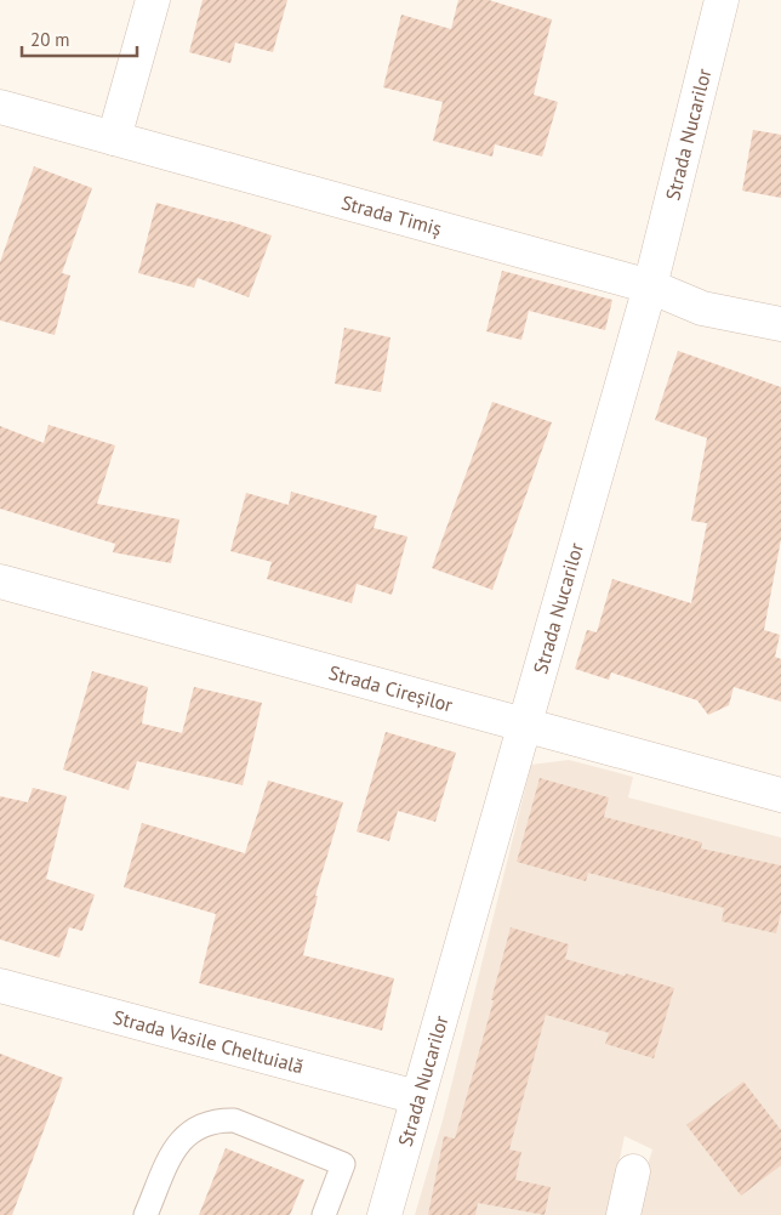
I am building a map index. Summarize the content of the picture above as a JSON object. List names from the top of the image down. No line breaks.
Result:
{"streets":{"street":["Strada Nucarilor","Strada Timiș","Strada Cireșilor","Strada Vasile Cheltuială"]},"crossings":[["Strada Nucarilor","Strada Timiș"],["Strada Nucarilor","Strada Cireșilor"],["Strada Nucarilor","Strada Vasile Cheltuială"]],"scale_bar":"20 m"}
